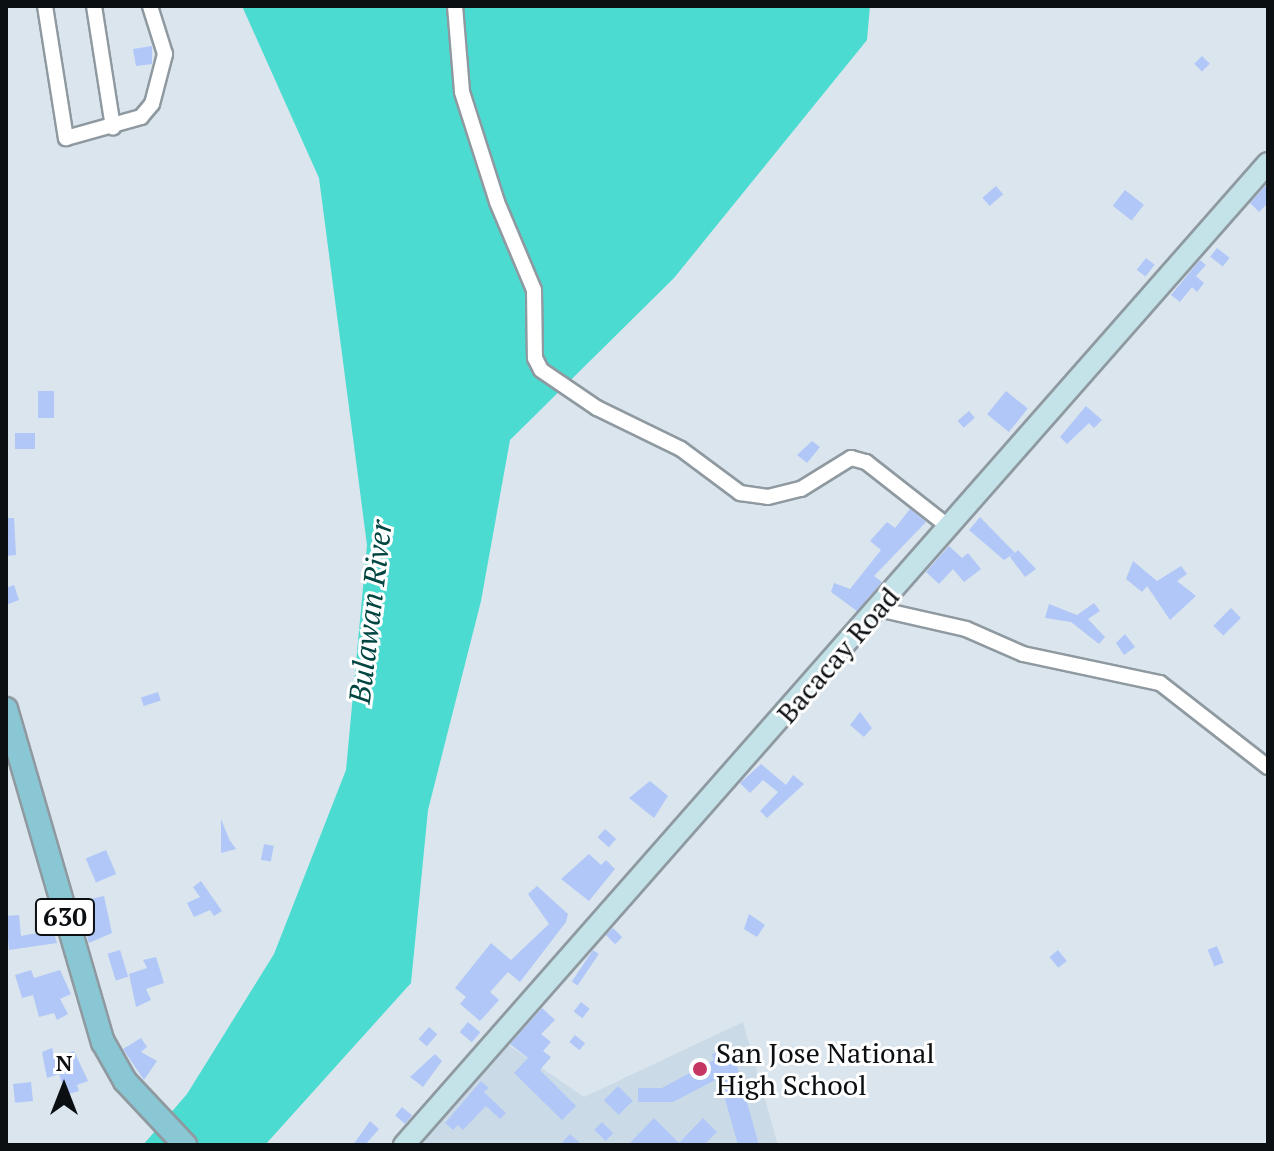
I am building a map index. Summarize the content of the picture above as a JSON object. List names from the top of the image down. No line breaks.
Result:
{"streets":{"main road":["Bacacay Road","630"]},"water":["Bulawan River"],"places":["San Jose National High School"],"north":"top"}
